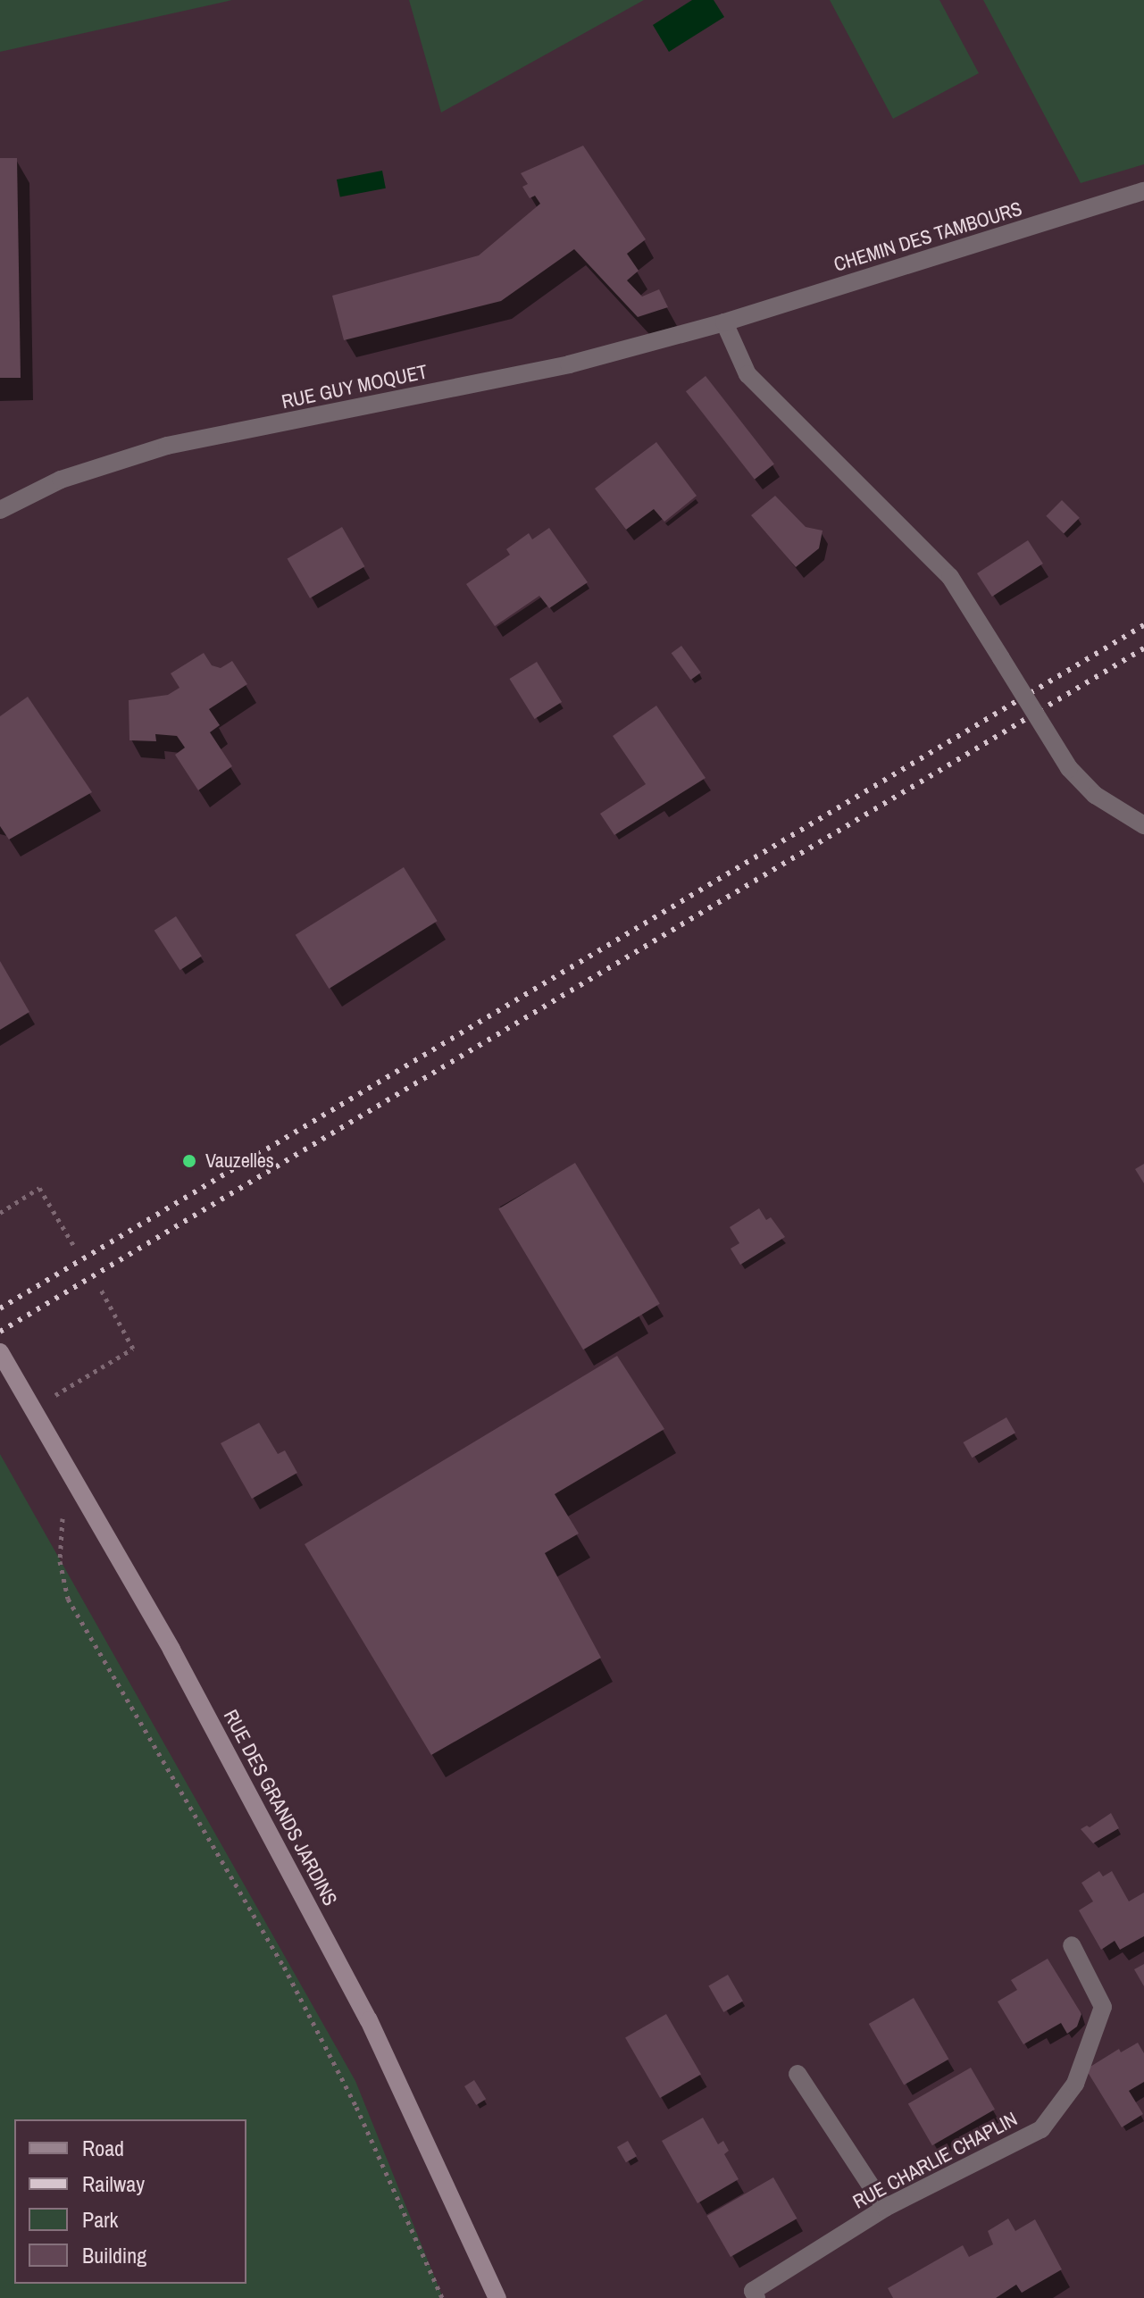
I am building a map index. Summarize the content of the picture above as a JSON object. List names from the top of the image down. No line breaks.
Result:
{"streets":{"main road":["RUE DES GRANDS JARDINS"],"street":["CHEMIN DES TAMBOURS","RUE GUY MOQUET","RUE CHARLIE CHAPLIN"]},"crossings":[["CHEMIN DES TAMBOURS","RUE GUY MOQUET"]],"places":["Vauzelles"],"legend":["Road","Railway","Park","Building"]}
